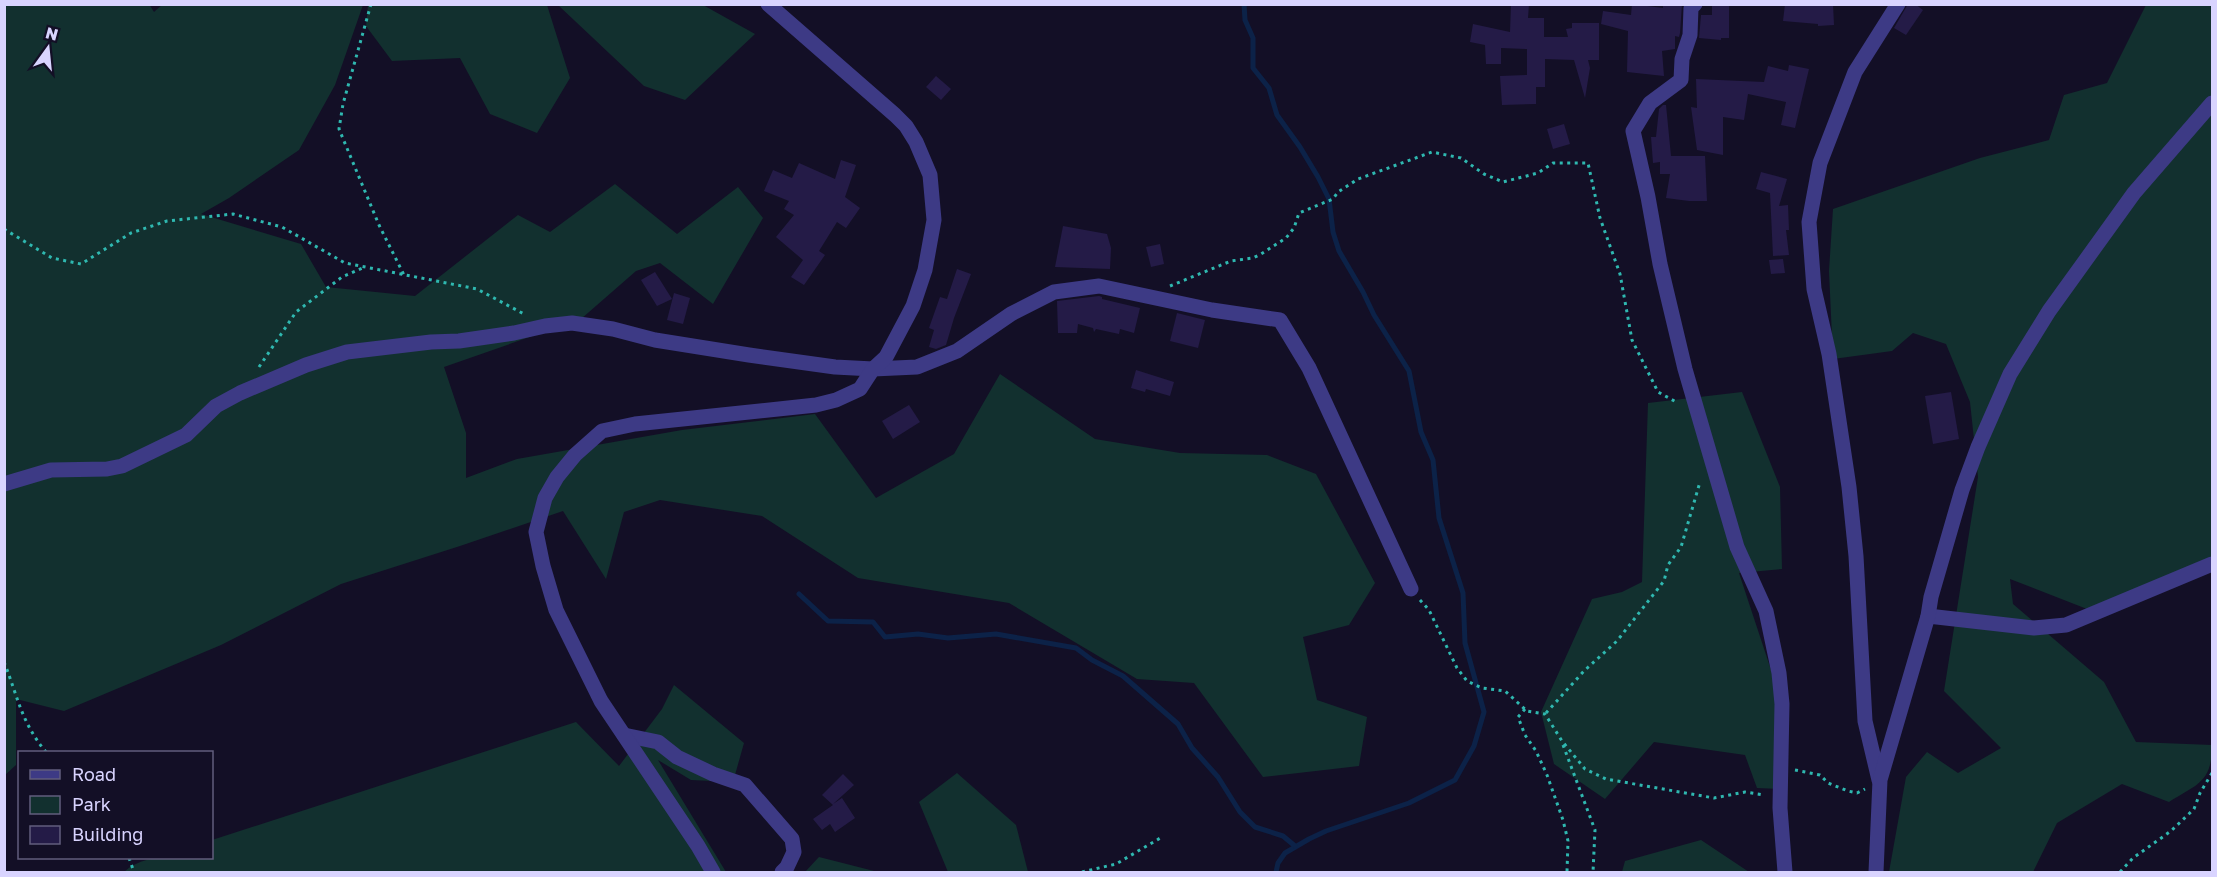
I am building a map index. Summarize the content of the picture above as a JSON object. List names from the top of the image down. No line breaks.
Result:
{"legend":["Road","Park","Building"],"north":"top"}
